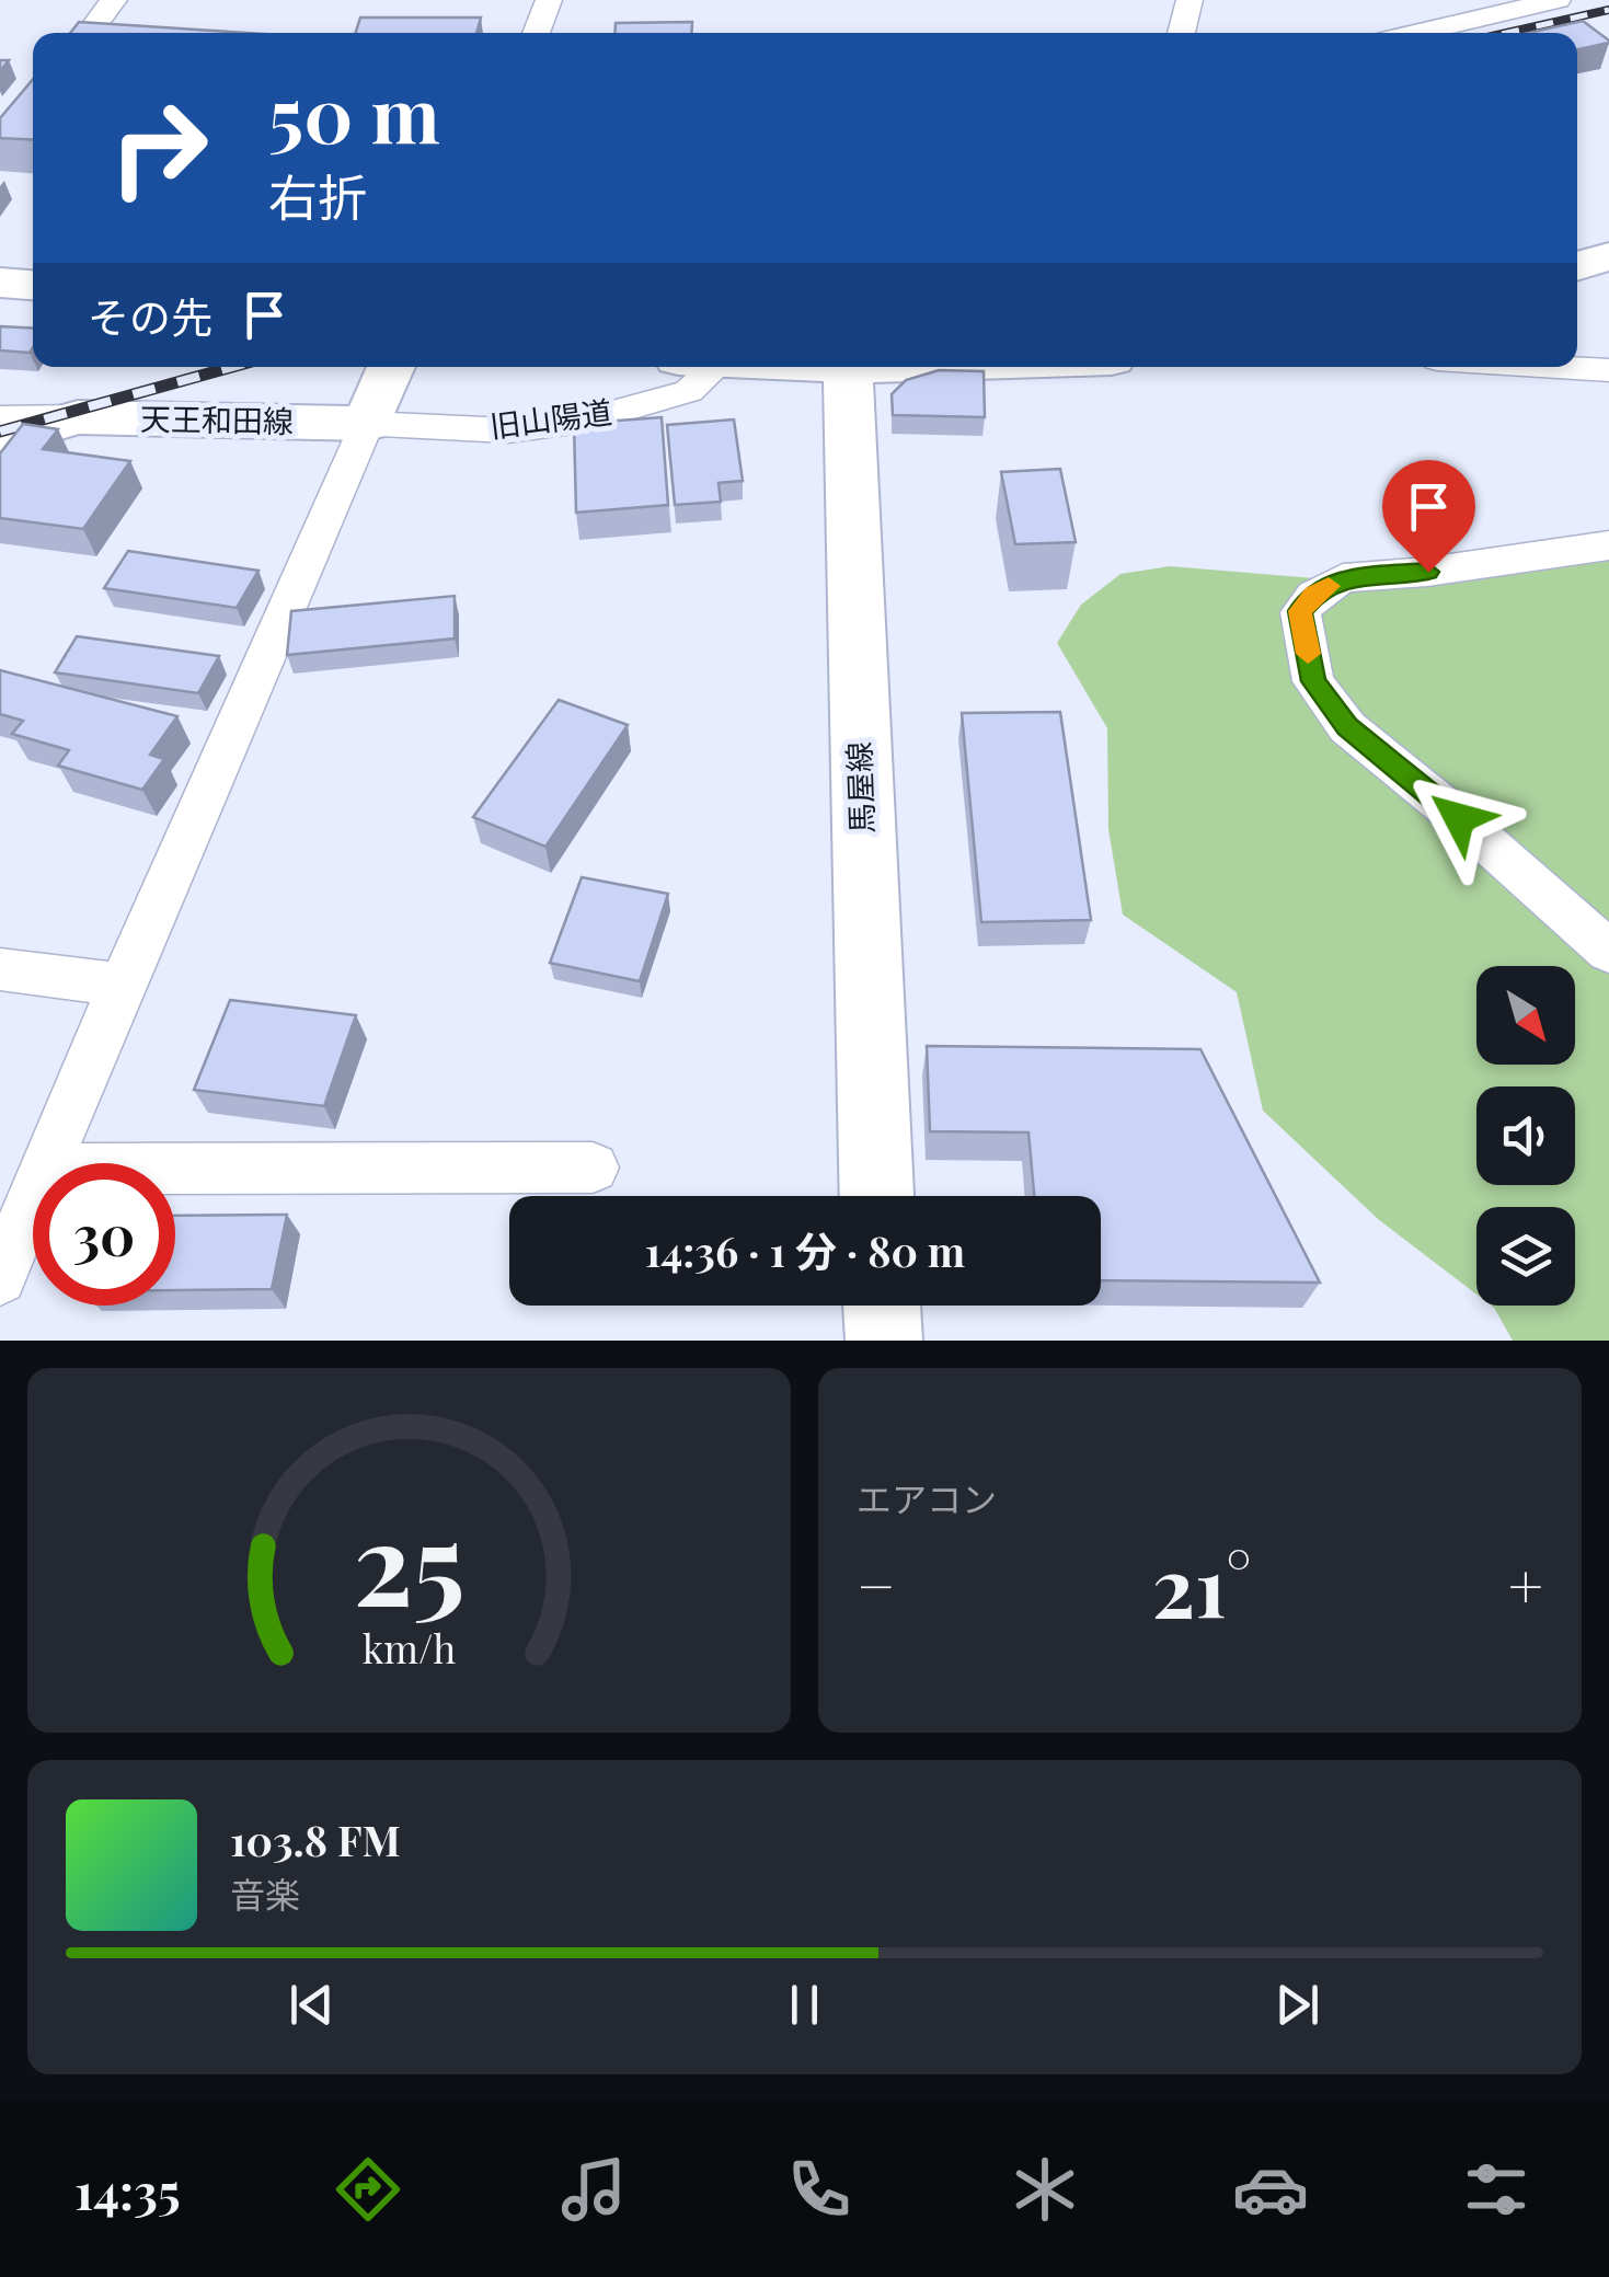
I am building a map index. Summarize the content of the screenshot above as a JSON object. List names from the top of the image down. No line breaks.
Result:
{"streets":{"street":["旧山陽道","天王和田線","馬屋線"]},"crossings":[["旧山陽道","天王和田線"]],"north":"bottom right","page":{"turn":["50 m","右折"],"then":"その先","limit":"30","trip":"14:36 · 1 分 · 80 m","tile":"エアコン","heat":["−","21°","+"],"song":["103.8 FM","音楽"],"tabs":"14:35","gauge":["25","km/h"]}}
